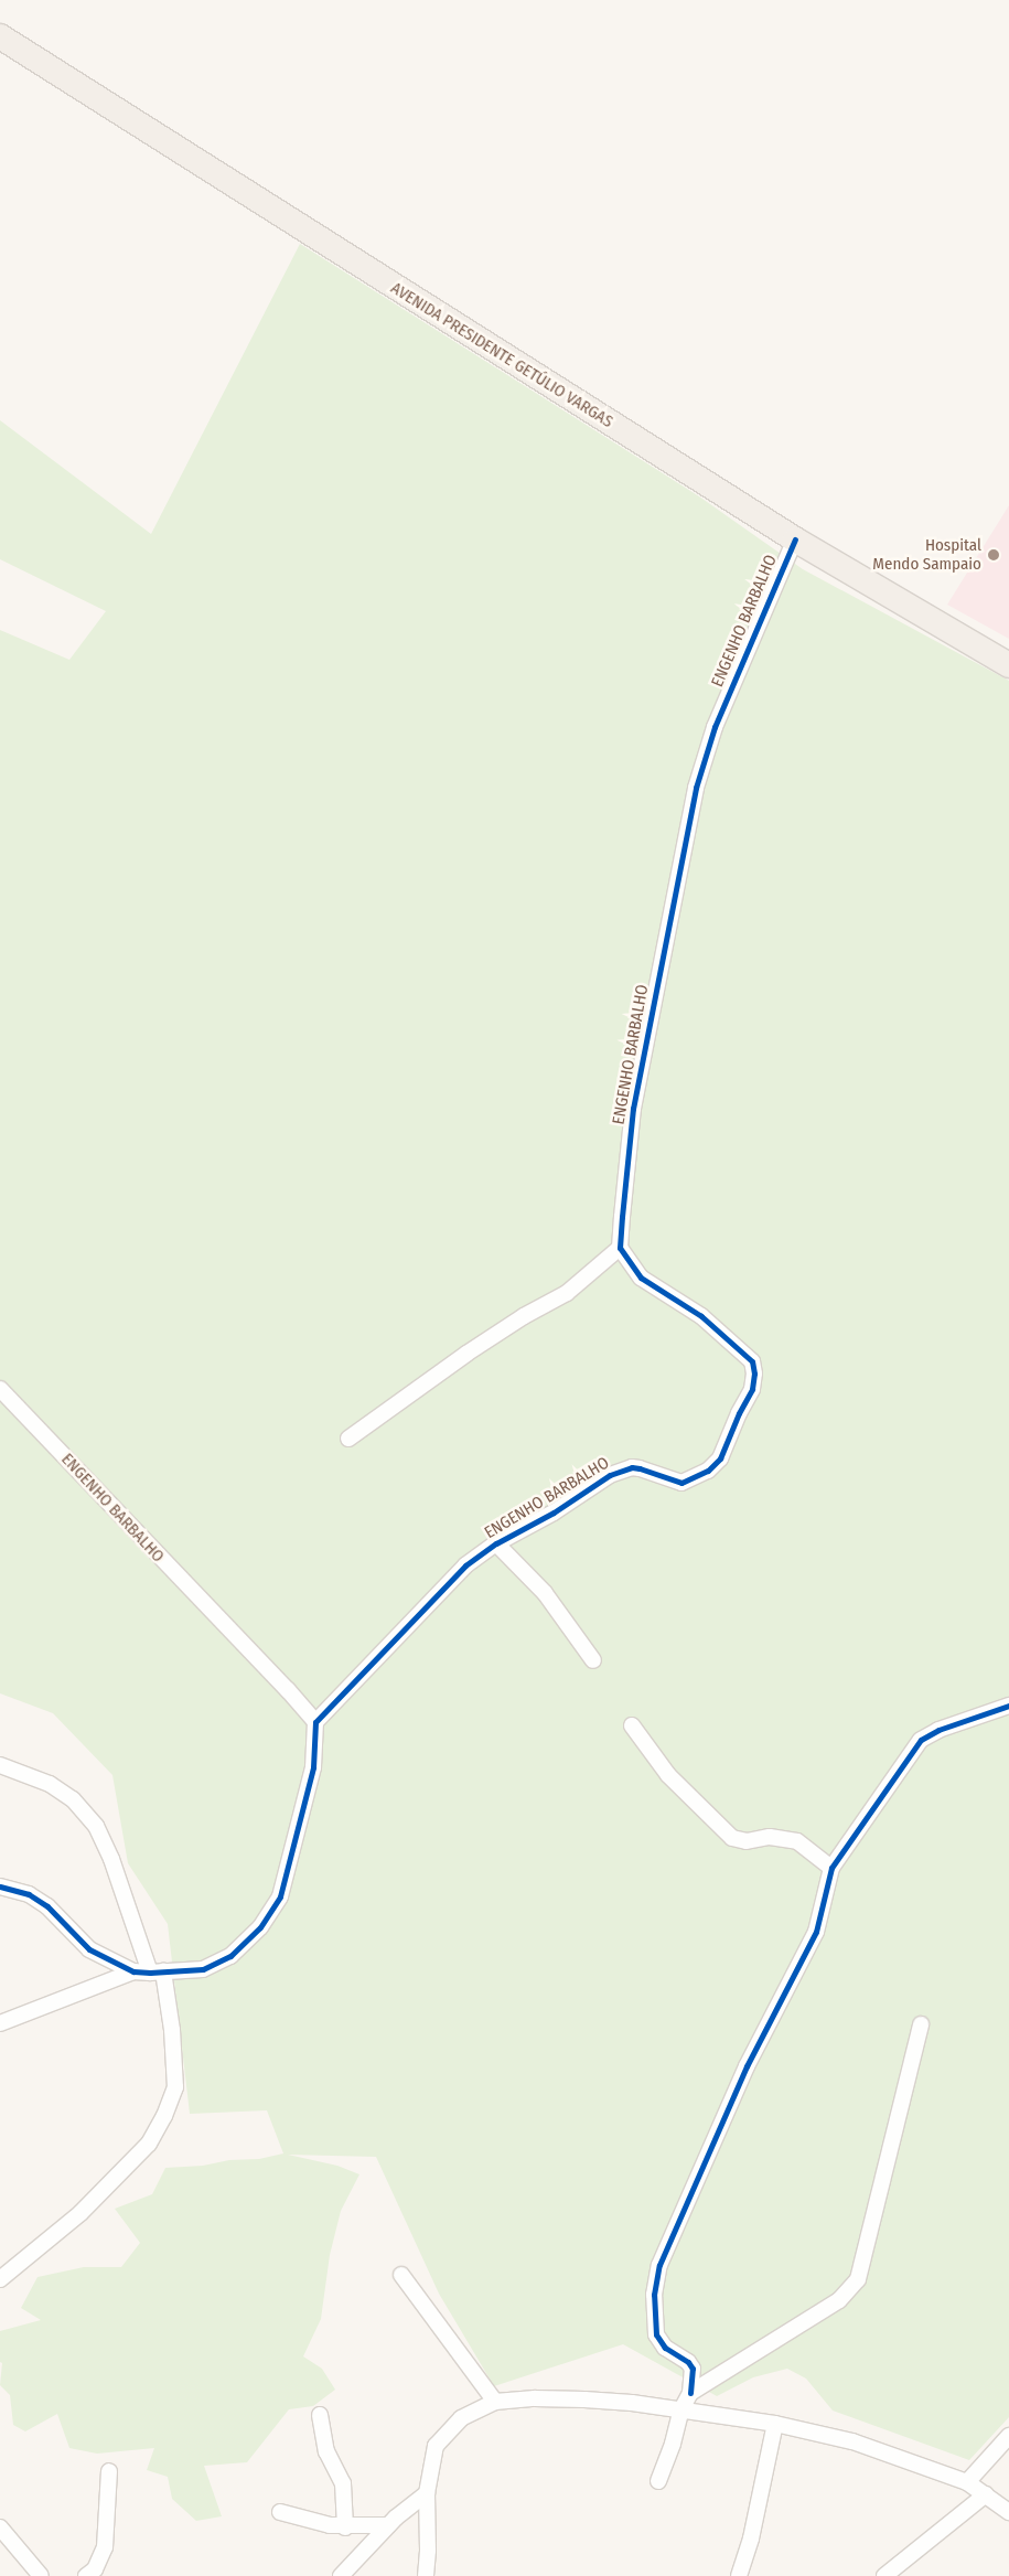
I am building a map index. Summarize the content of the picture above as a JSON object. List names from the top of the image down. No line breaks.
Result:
{"streets":{"main road":["AVENIDA PRESIDENTE GETÚLIO VARGAS"],"street":["ENGENHO BARBALHO"]},"crossings":[["AVENIDA PRESIDENTE GETÚLIO VARGAS","ENGENHO BARBALHO"]],"places":["Hospital Mendo Sampaio"]}
